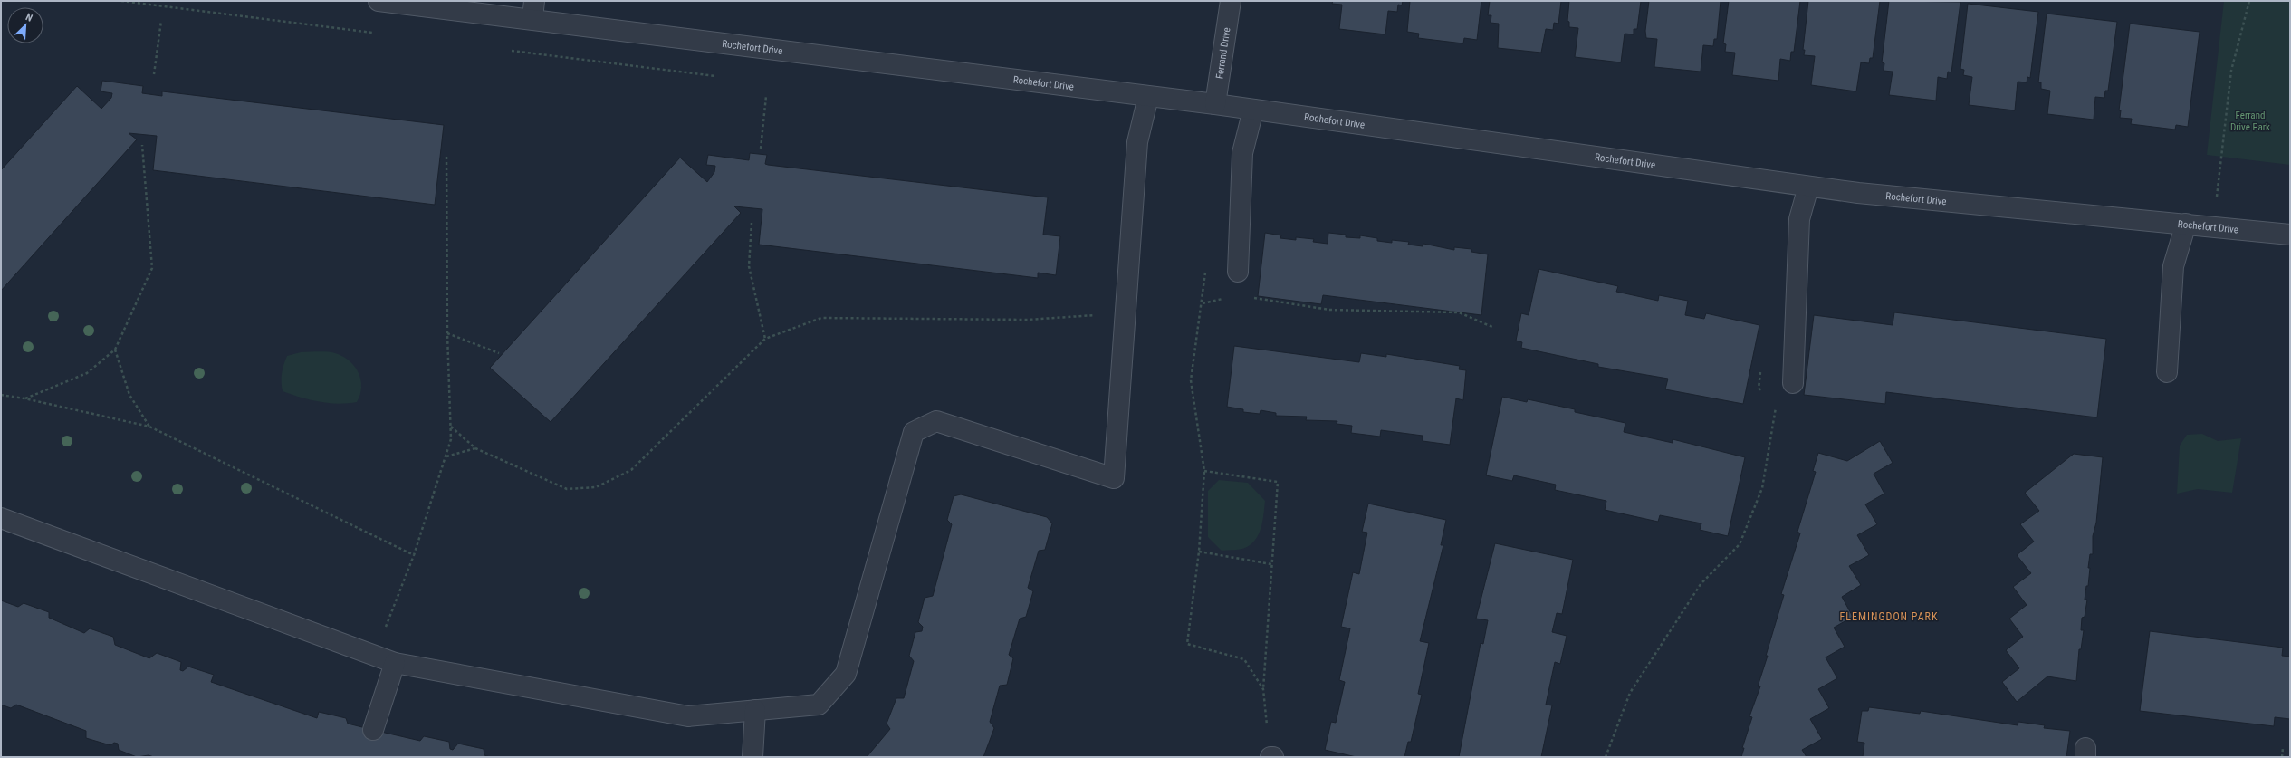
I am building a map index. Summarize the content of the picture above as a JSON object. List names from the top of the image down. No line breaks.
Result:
{"streets":{"street":["Rochefort Drive","Ferrand Drive"]},"crossings":[["Rochefort Drive","Ferrand Drive"]],"districts":["FLEMINGDON PARK"],"parks":["Ferrand Drive Park"],"north":"top right"}
